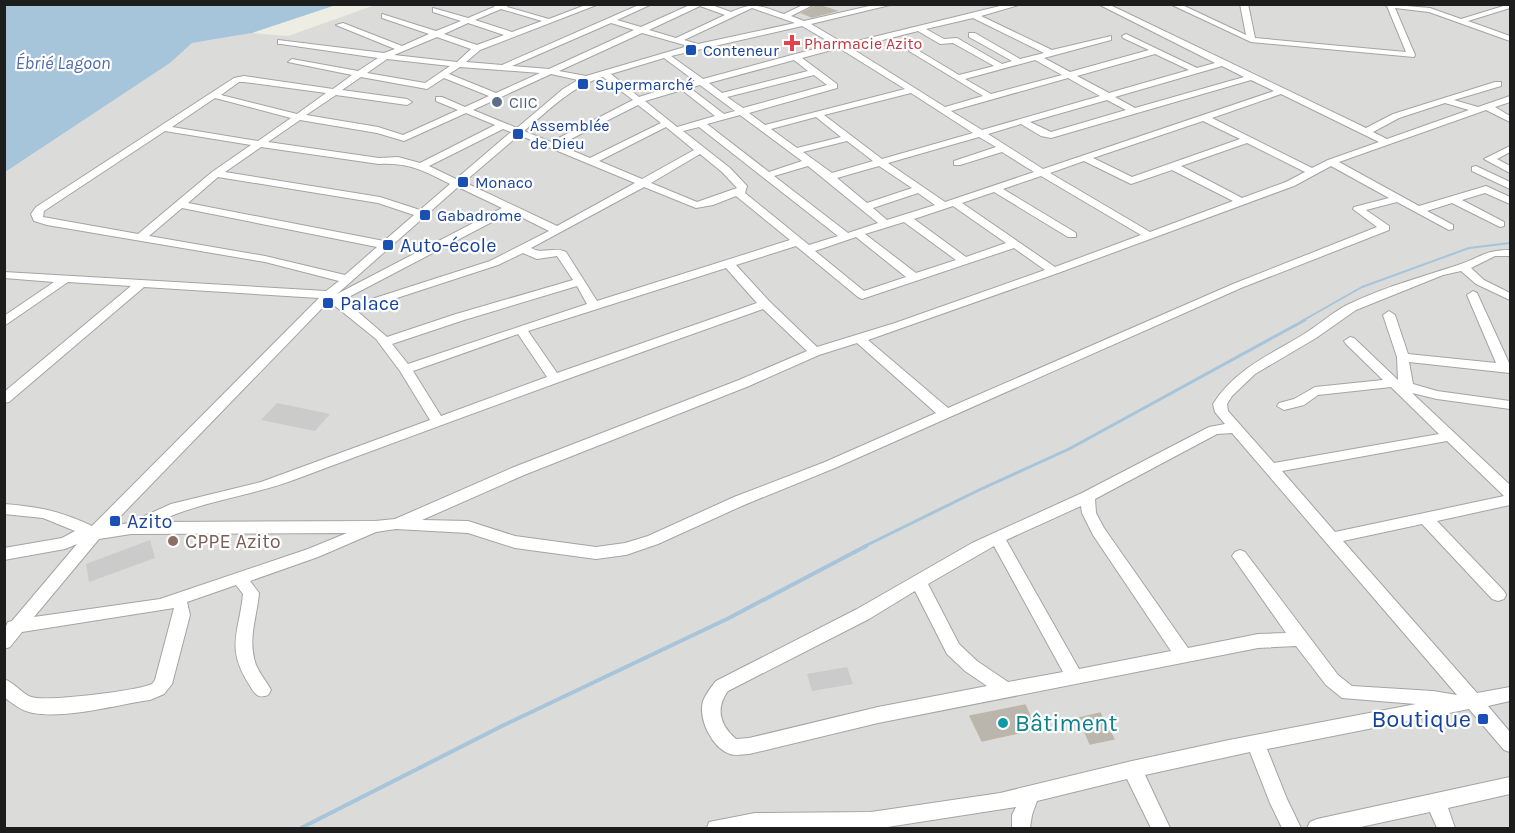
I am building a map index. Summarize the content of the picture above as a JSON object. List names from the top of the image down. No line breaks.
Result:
{"water":["Ébrié Lagoon"],"places":{"health":["Pharmacie Azito"],"transit":["Conteneur","Supermarché","Assemblée de Dieu","Monaco","Gabadrome","Auto-école","Palace","Azito","Boutique"],"other":["CIIC","CPPE Azito","Bâtiment"]}}
